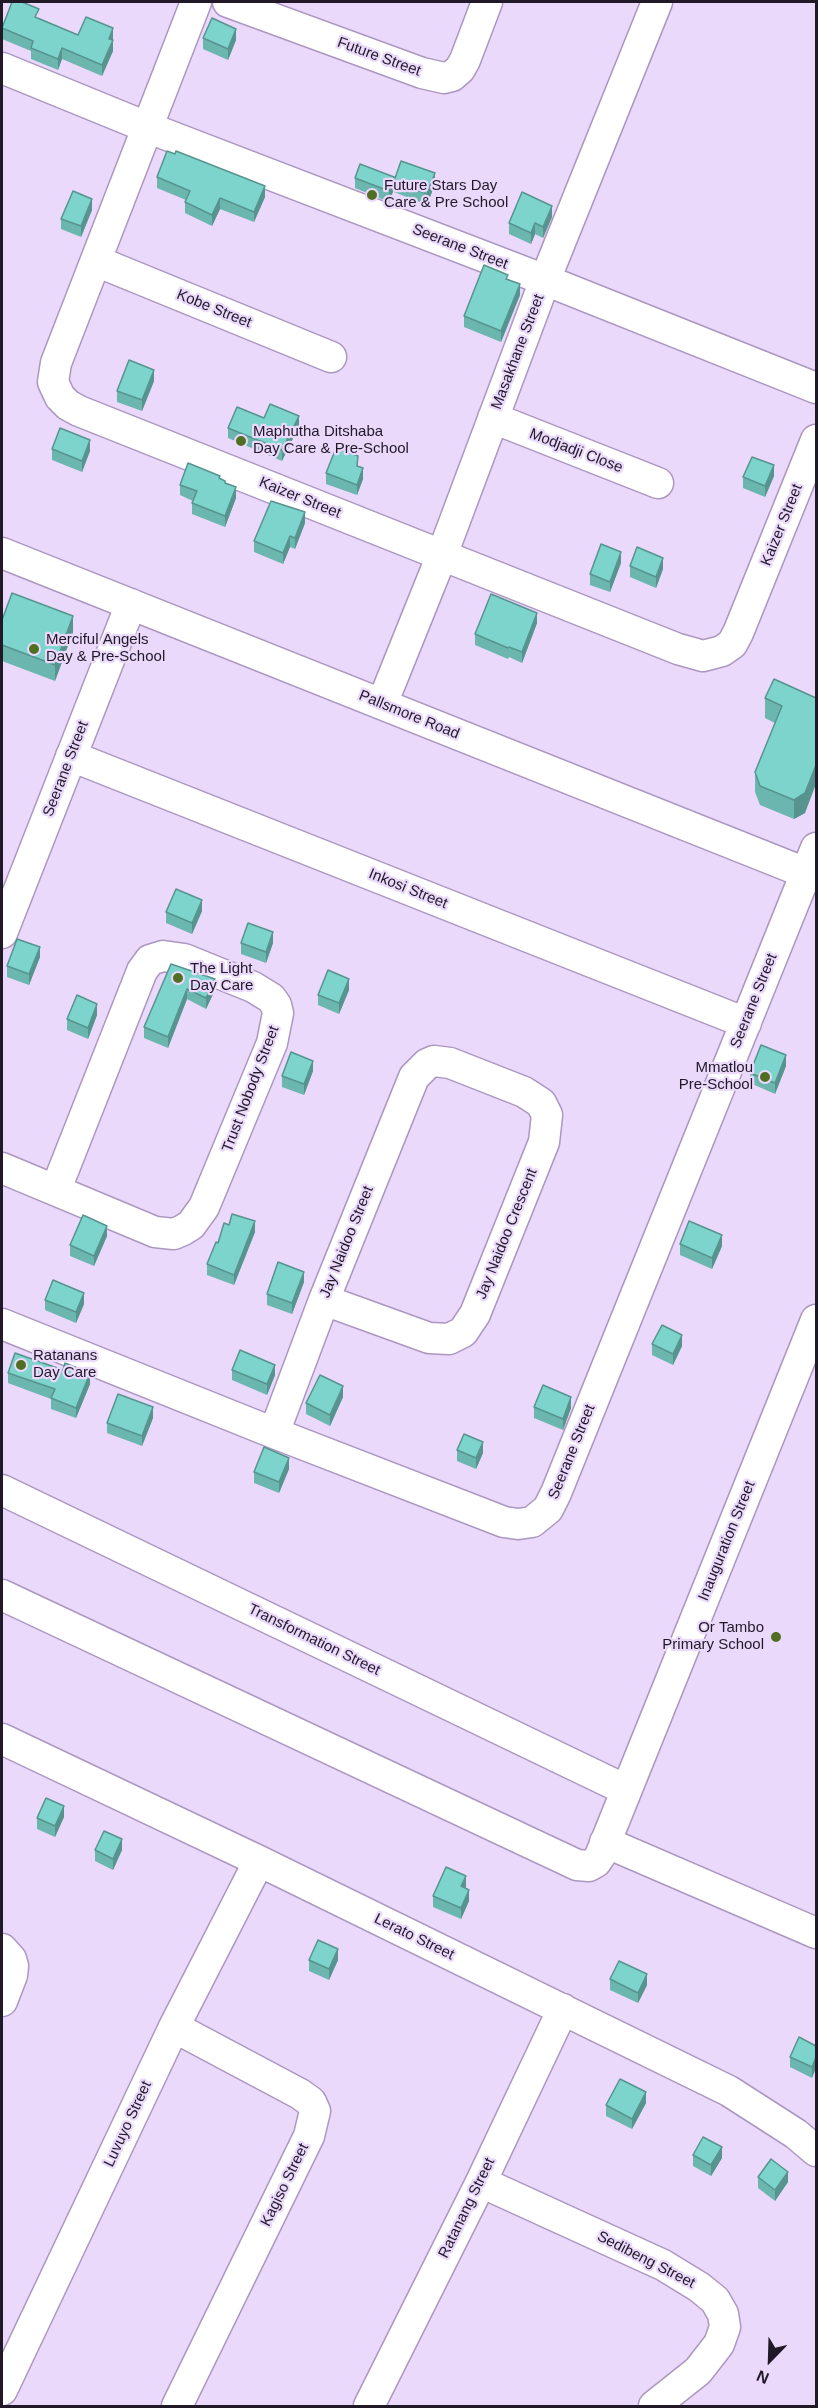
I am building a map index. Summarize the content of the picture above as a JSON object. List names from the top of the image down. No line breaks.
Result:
{"streets":{"street":["Future Street","Seerane Street","Kobe Street","Masakhane Street","Modjadji Close","Kaizer Street","Pallsmore Road","Inkosi Street","Trust Nobody Street","Jay Naidoo Crescent","Jay Naidoo Street","Inauguration Street","Transformation Street","Lerato Street","Luvuyo Street","Kagiso Street","Ratanang Street","Sedibeng Street"]},"crossings":[["Seerane Street","Masakhane Street"],["Seerane Street","Kaizer Street"],["Seerane Street","Pallsmore Road"],["Seerane Street","Inkosi Street"],["Seerane Street","Jay Naidoo Street"],["Kobe Street","Kaizer Street"],["Masakhane Street","Modjadji Close"],["Masakhane Street","Kaizer Street"],["Masakhane Street","Pallsmore Road"],["Jay Naidoo Crescent","Jay Naidoo Street"],["Inauguration Street","Transformation Street"],["Lerato Street","Luvuyo Street"],["Lerato Street","Ratanang Street"],["Luvuyo Street","Kagiso Street"],["Ratanang Street","Sedibeng Street"]],"places":["Future Stars Day Care & Pre School","Maphutha Ditshaba Day Care & Pre-School","Merciful Angels Day & Pre-School","The Light Day Care","Mmatlou Pre-School","Ratanans Day Care","Or Tambo Primary School"],"north":"bottom left"}
